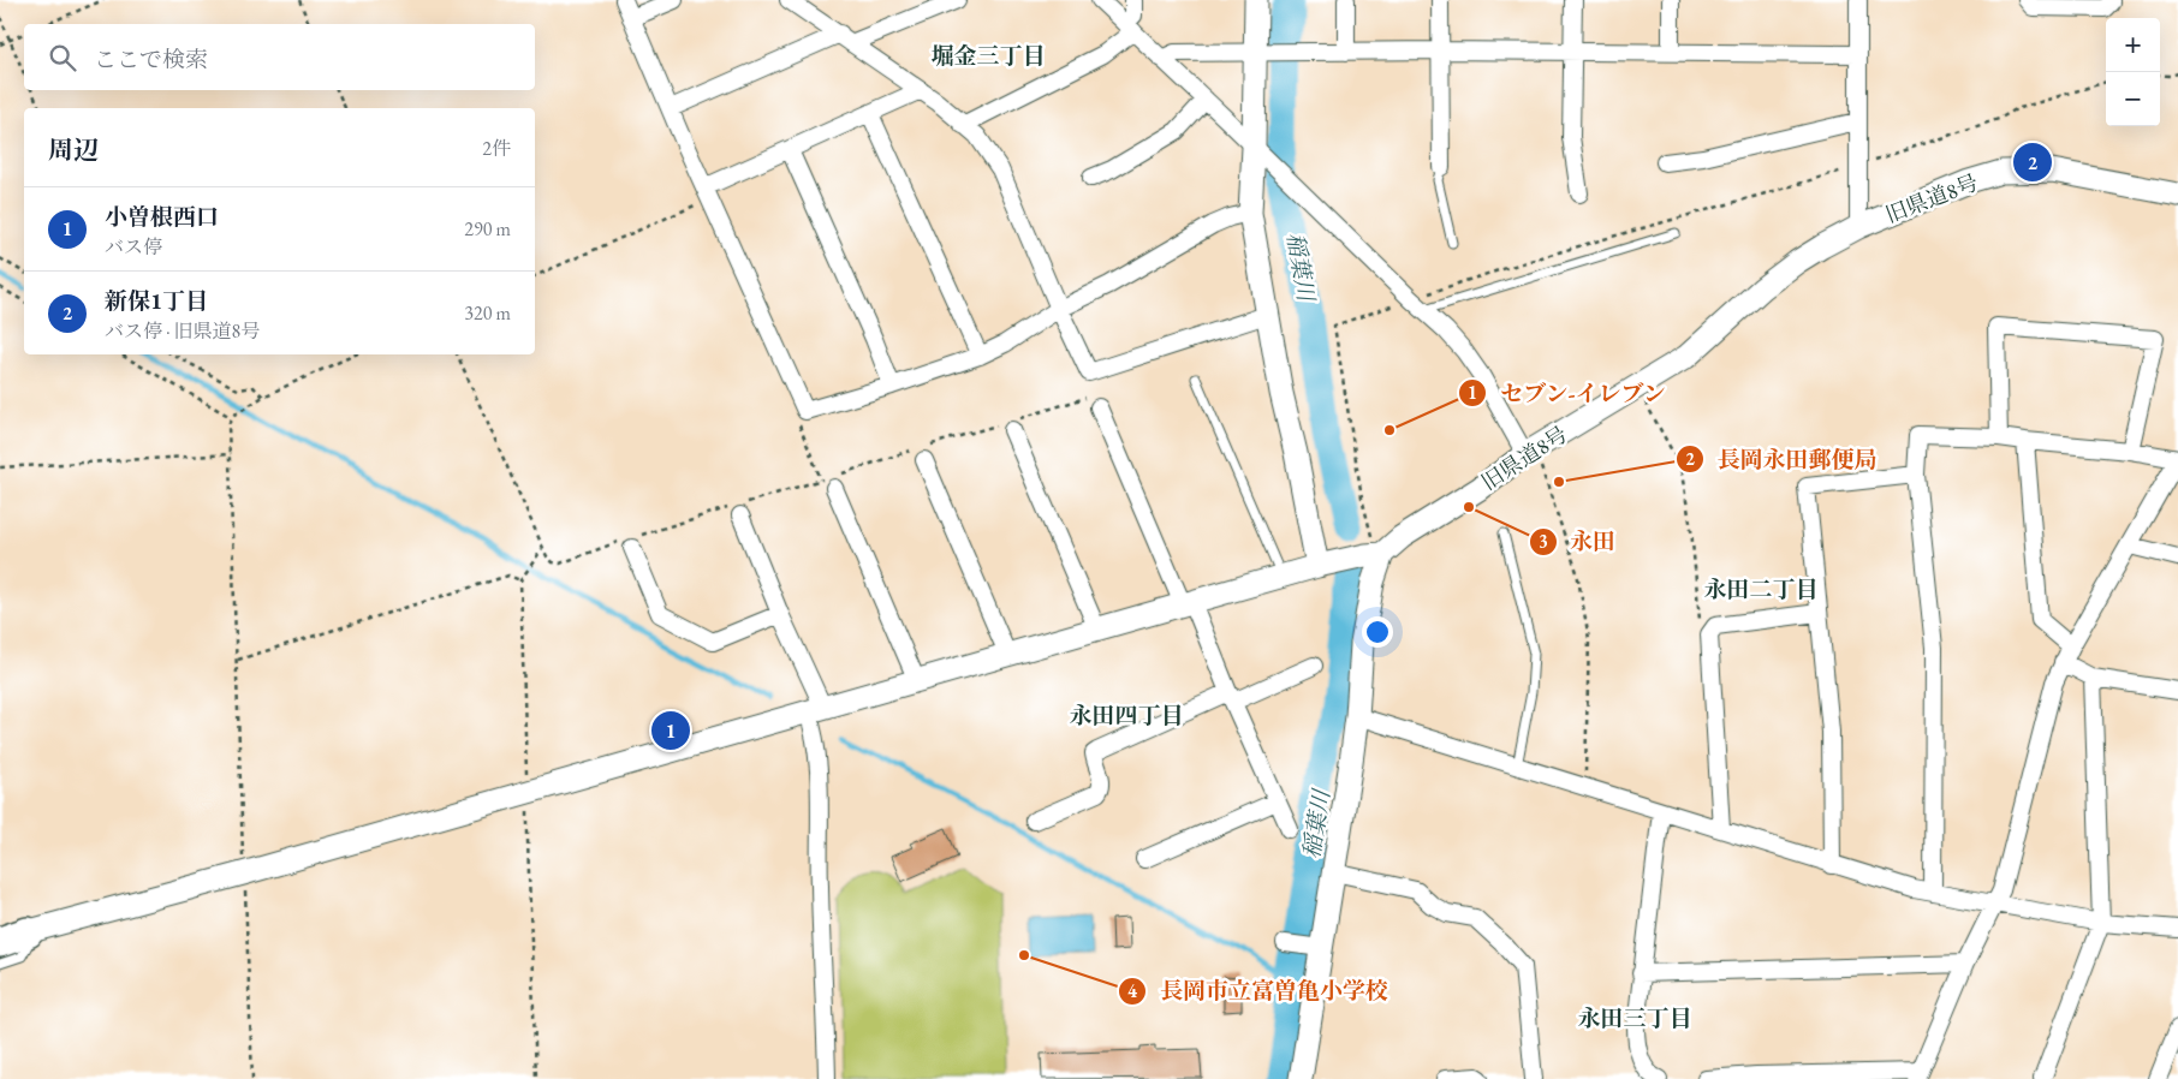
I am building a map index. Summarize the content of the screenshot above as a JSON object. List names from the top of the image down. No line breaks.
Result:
{"streets":{"street":["旧県道8号"]},"districts":["堀金三丁目","永田二丁目","永田四丁目","永田三丁目"],"water":["稲葉川"],"places":["セブン-イレブン","長岡永田郵便局","永田","長岡市立富曽亀小学校"],"page":{"map_buttons":["+","−"],"search":"ここで検索","heading":["周辺","2件"],"pins":["2","1"],"list":[{"mark":"1","name":"小曽根西口","note":"バス停","value":"290 m"},{"mark":"2","name":"新保1丁目","note":"バス停 · 旧県道8号","value":"320 m"}]}}
